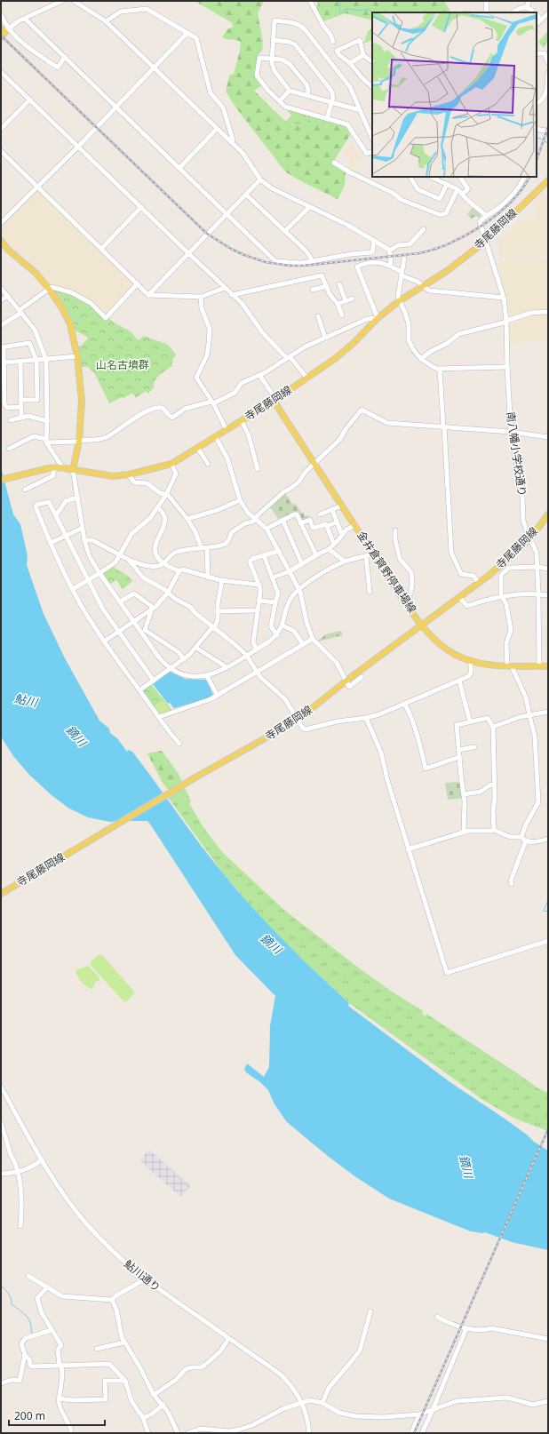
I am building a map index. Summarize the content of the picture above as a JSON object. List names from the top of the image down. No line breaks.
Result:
{"streets":{"main road":["寺尾藤岡線","金井倉賀野停車場線"],"street":["南八幡小学校通り","鮎川通り"]},"crossings":[["寺尾藤岡線","南八幡小学校通り"],["寺尾藤岡線","金井倉賀野停車場線"],["南八幡小学校通り","金井倉賀野停車場線"]],"water":["鮎川","鏑川"],"parks":["山名古墳群"],"scale_bar":"200 m"}
